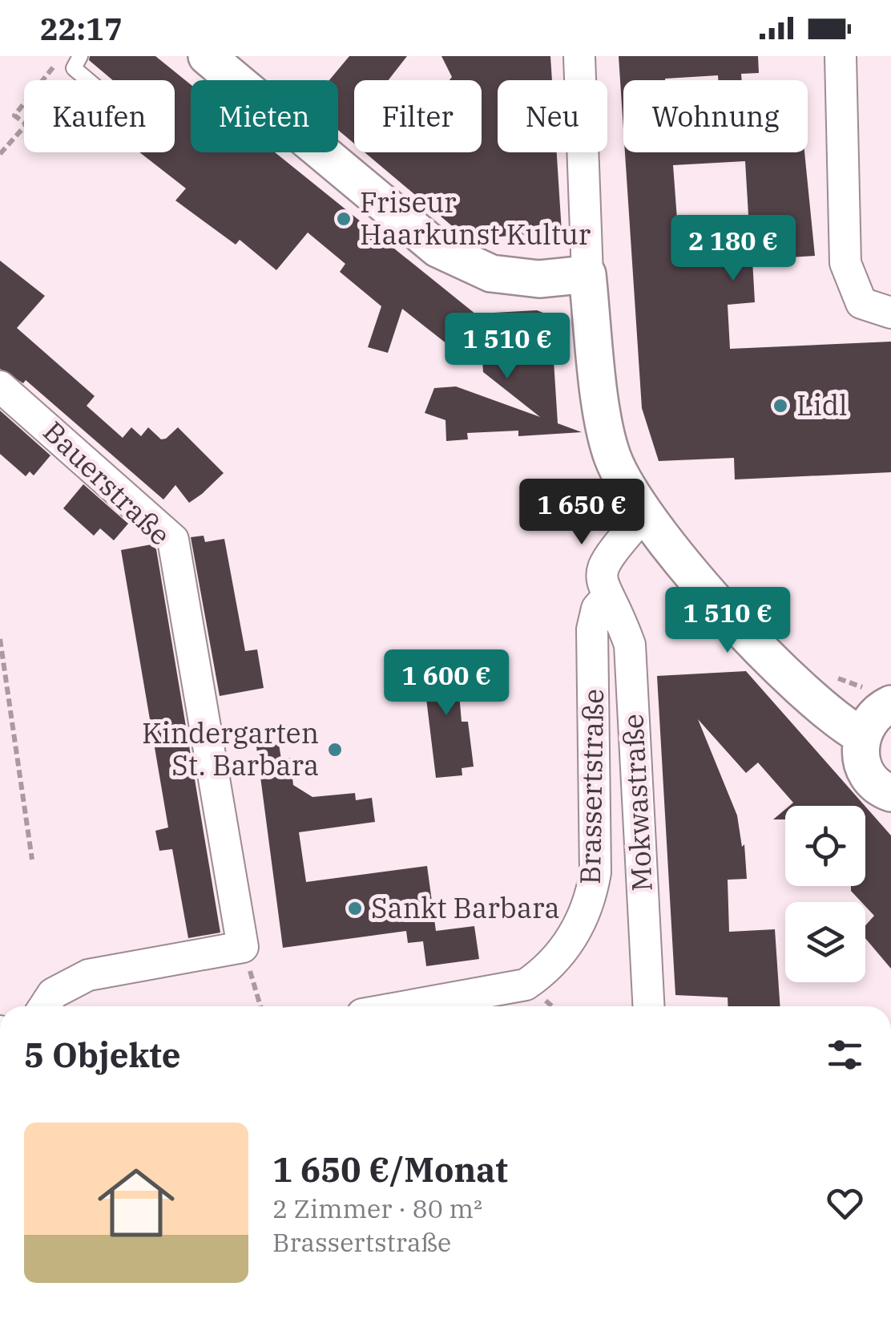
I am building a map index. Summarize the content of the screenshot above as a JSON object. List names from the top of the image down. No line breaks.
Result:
{"streets":{"street":["Bauerstraße","Brassertstraße","Mokwastraße"]},"crossings":[["Brassertstraße","Mokwastraße"]],"places":["Friseur Haarkunst Kultur","Lidl","Kindergarten St. Barbara","Sankt Barbara"],"page":{"status":"22:17","chip":["Kaufen","Mieten","Filter","Neu","Wohnung"],"price":["2 180 €","1 510 €","1 650 €","1 510 €","1 600 €"],"heading":"5 Objekte","list":[{"name":"1 650 €/Monat","note":"2 Zimmer · 80 m² · Brassertstraße"}]}}
